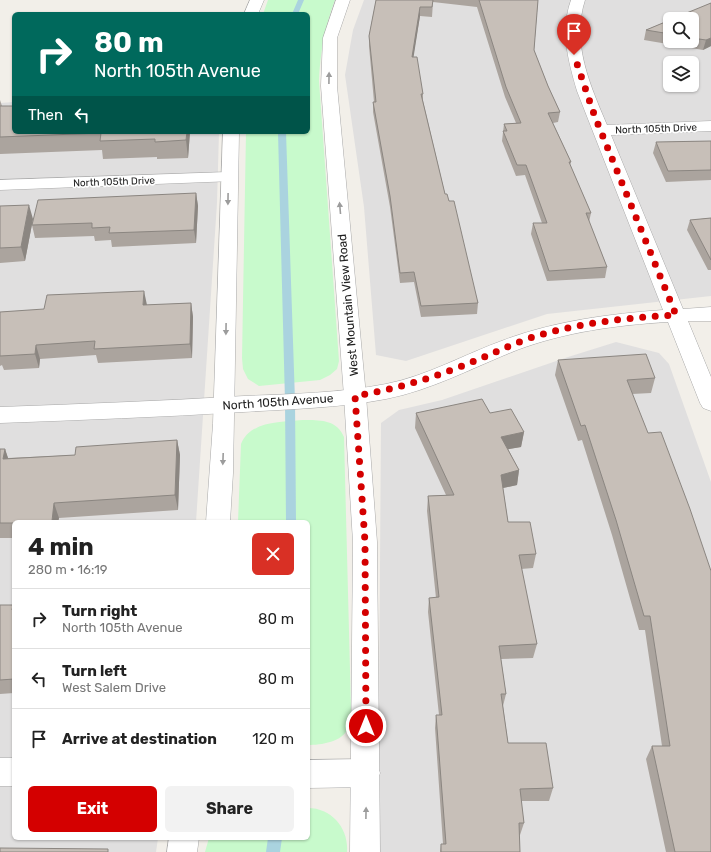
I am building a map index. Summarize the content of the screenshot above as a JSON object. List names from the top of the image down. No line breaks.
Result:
{"streets":{"street":["North 105th Drive","West Mountain View Road","North 105th Avenue"]},"crossings":[["West Mountain View Road","North 105th Avenue"]],"page":{"turn":["80 m","North 105th Avenue"],"then":"Then","heading":["4 min","280 m · 16:19"],"list":[{"name":"Turn right","note":"North 105th Avenue","value":"80 m"},{"name":"Turn left","note":"West Salem Drive","value":"80 m"},{"name":"Arrive at destination","value":"120 m"}],"buttons":["Exit","Share"]}}
